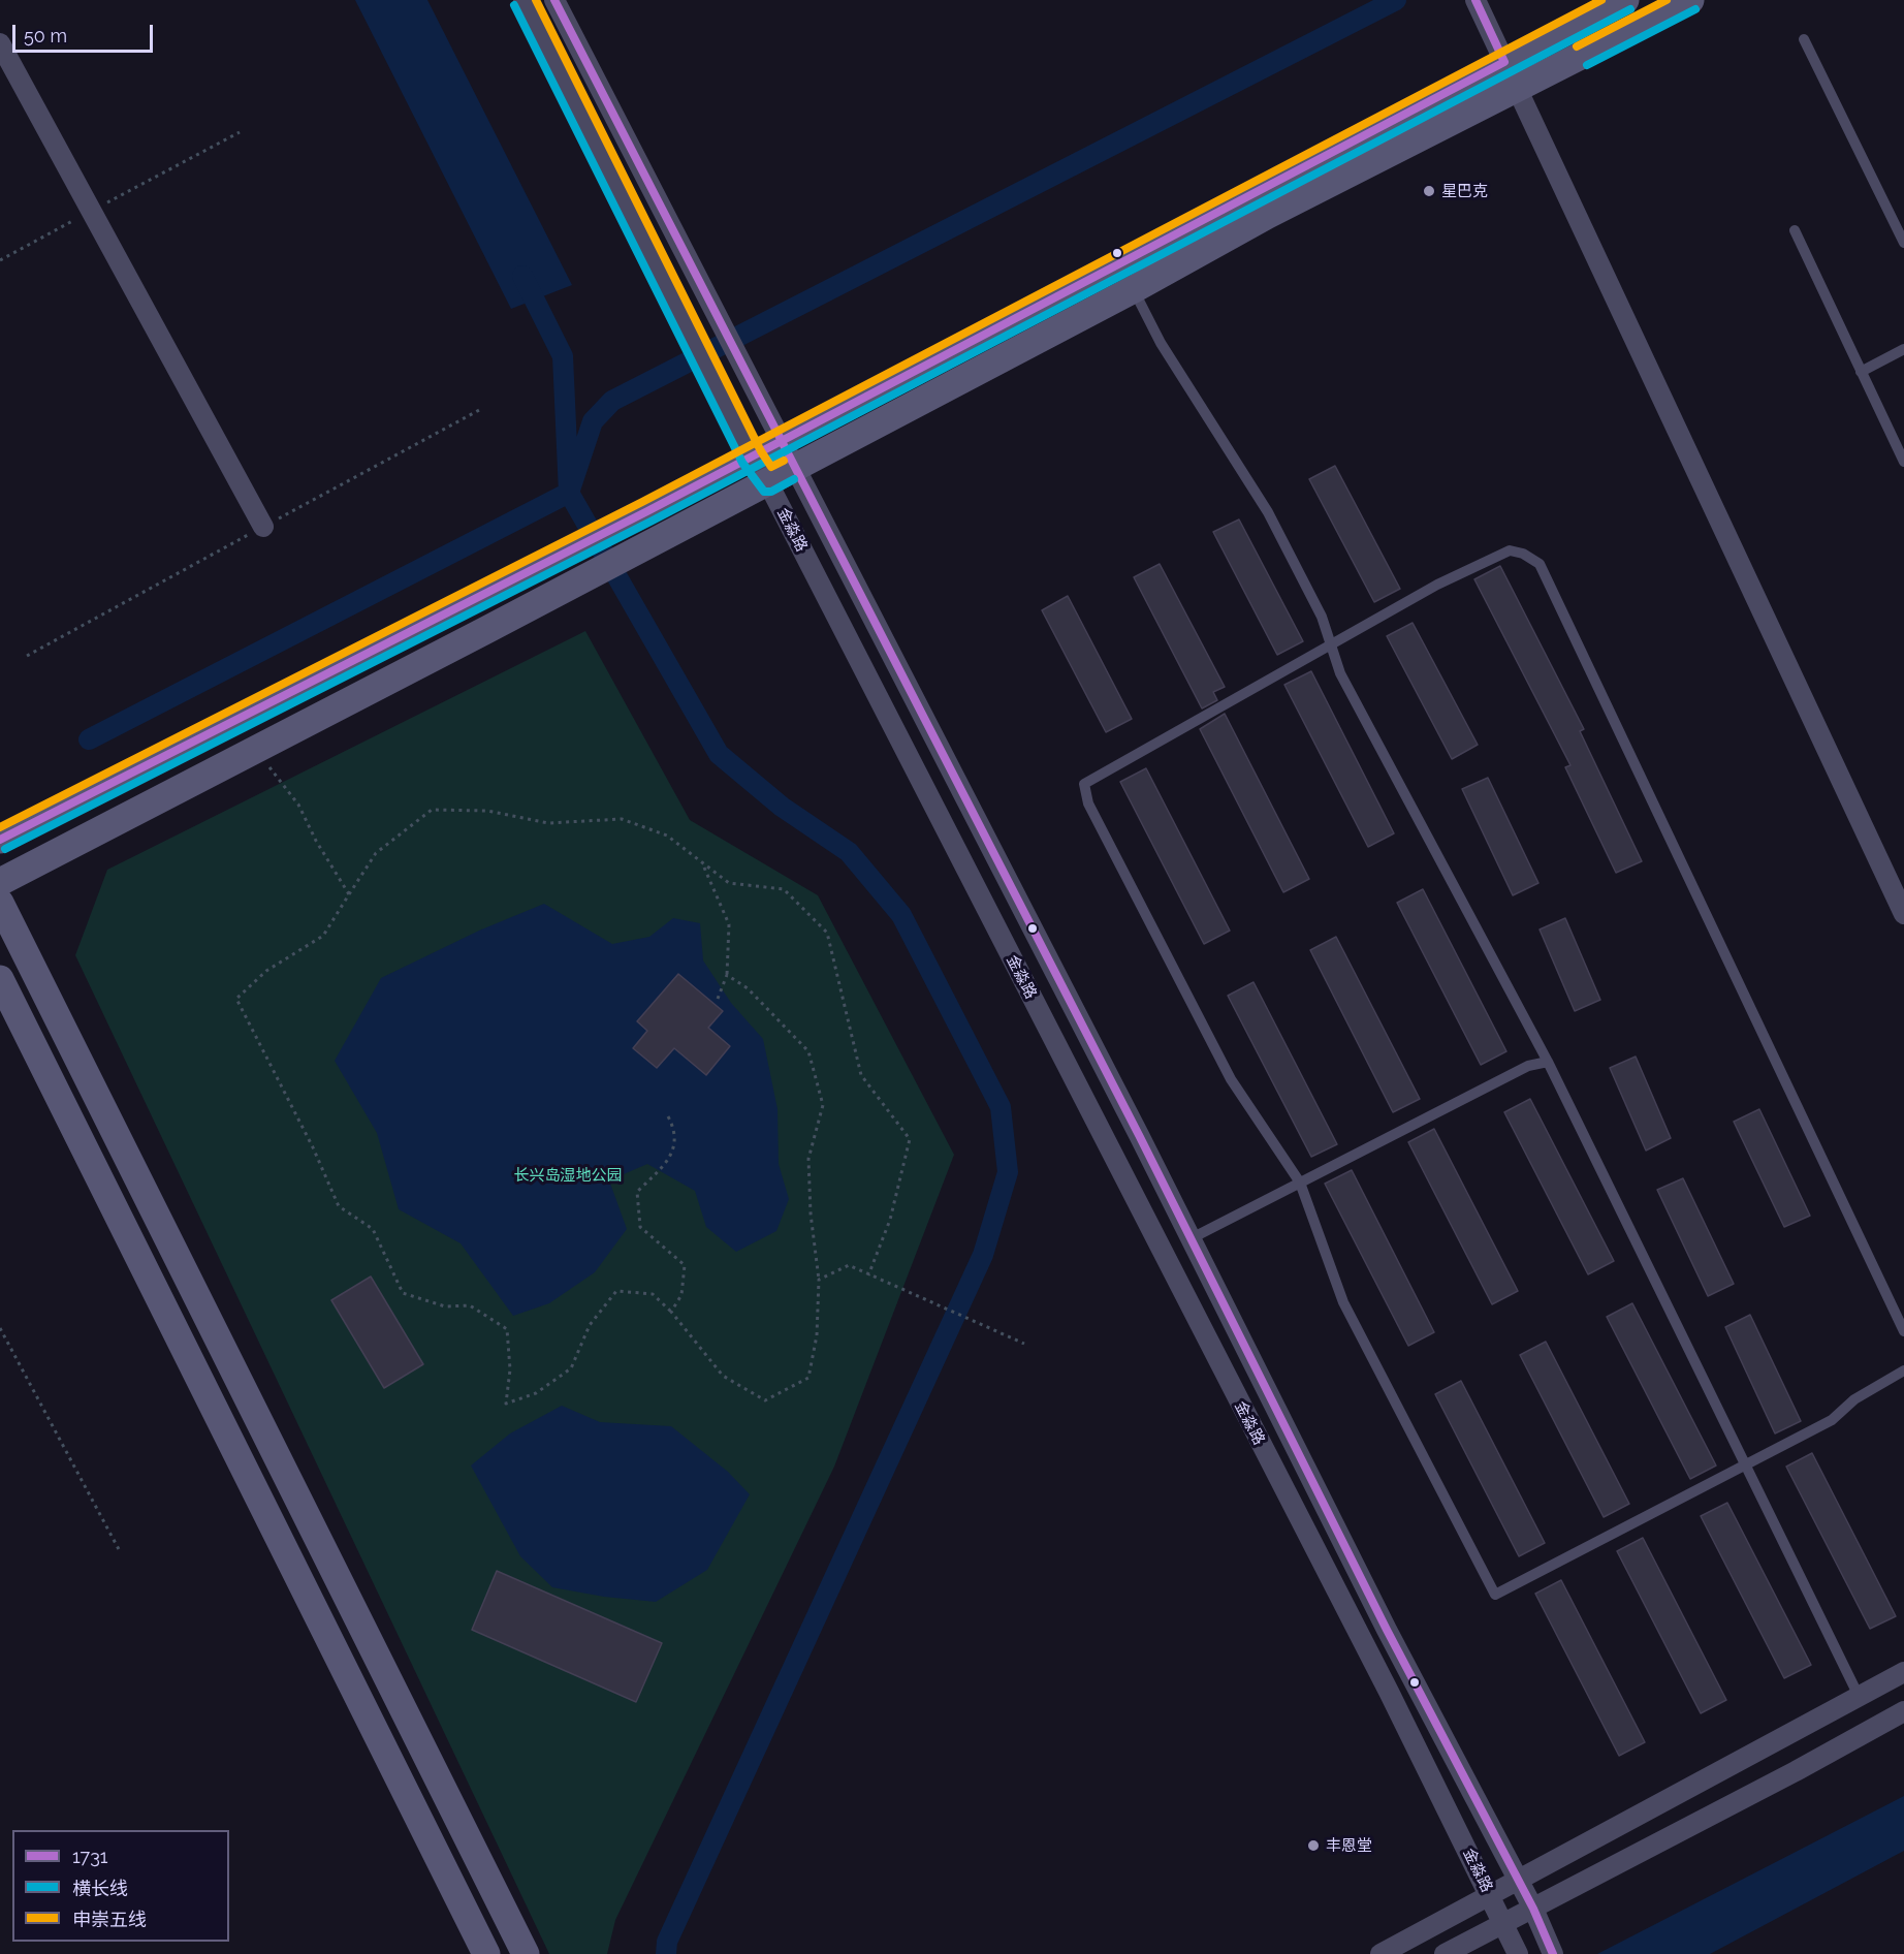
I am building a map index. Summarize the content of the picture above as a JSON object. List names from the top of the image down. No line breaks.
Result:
{"streets":{"street":["金淼路"]},"parks":["长兴岛湿地公园"],"places":["星巴克","丰恩堂"],"lines":["transit line 1731","transit line 申崇五线","transit line 横长线"],"legend":["1731","横长线","申崇五线"],"scale_bar":"50 m"}
